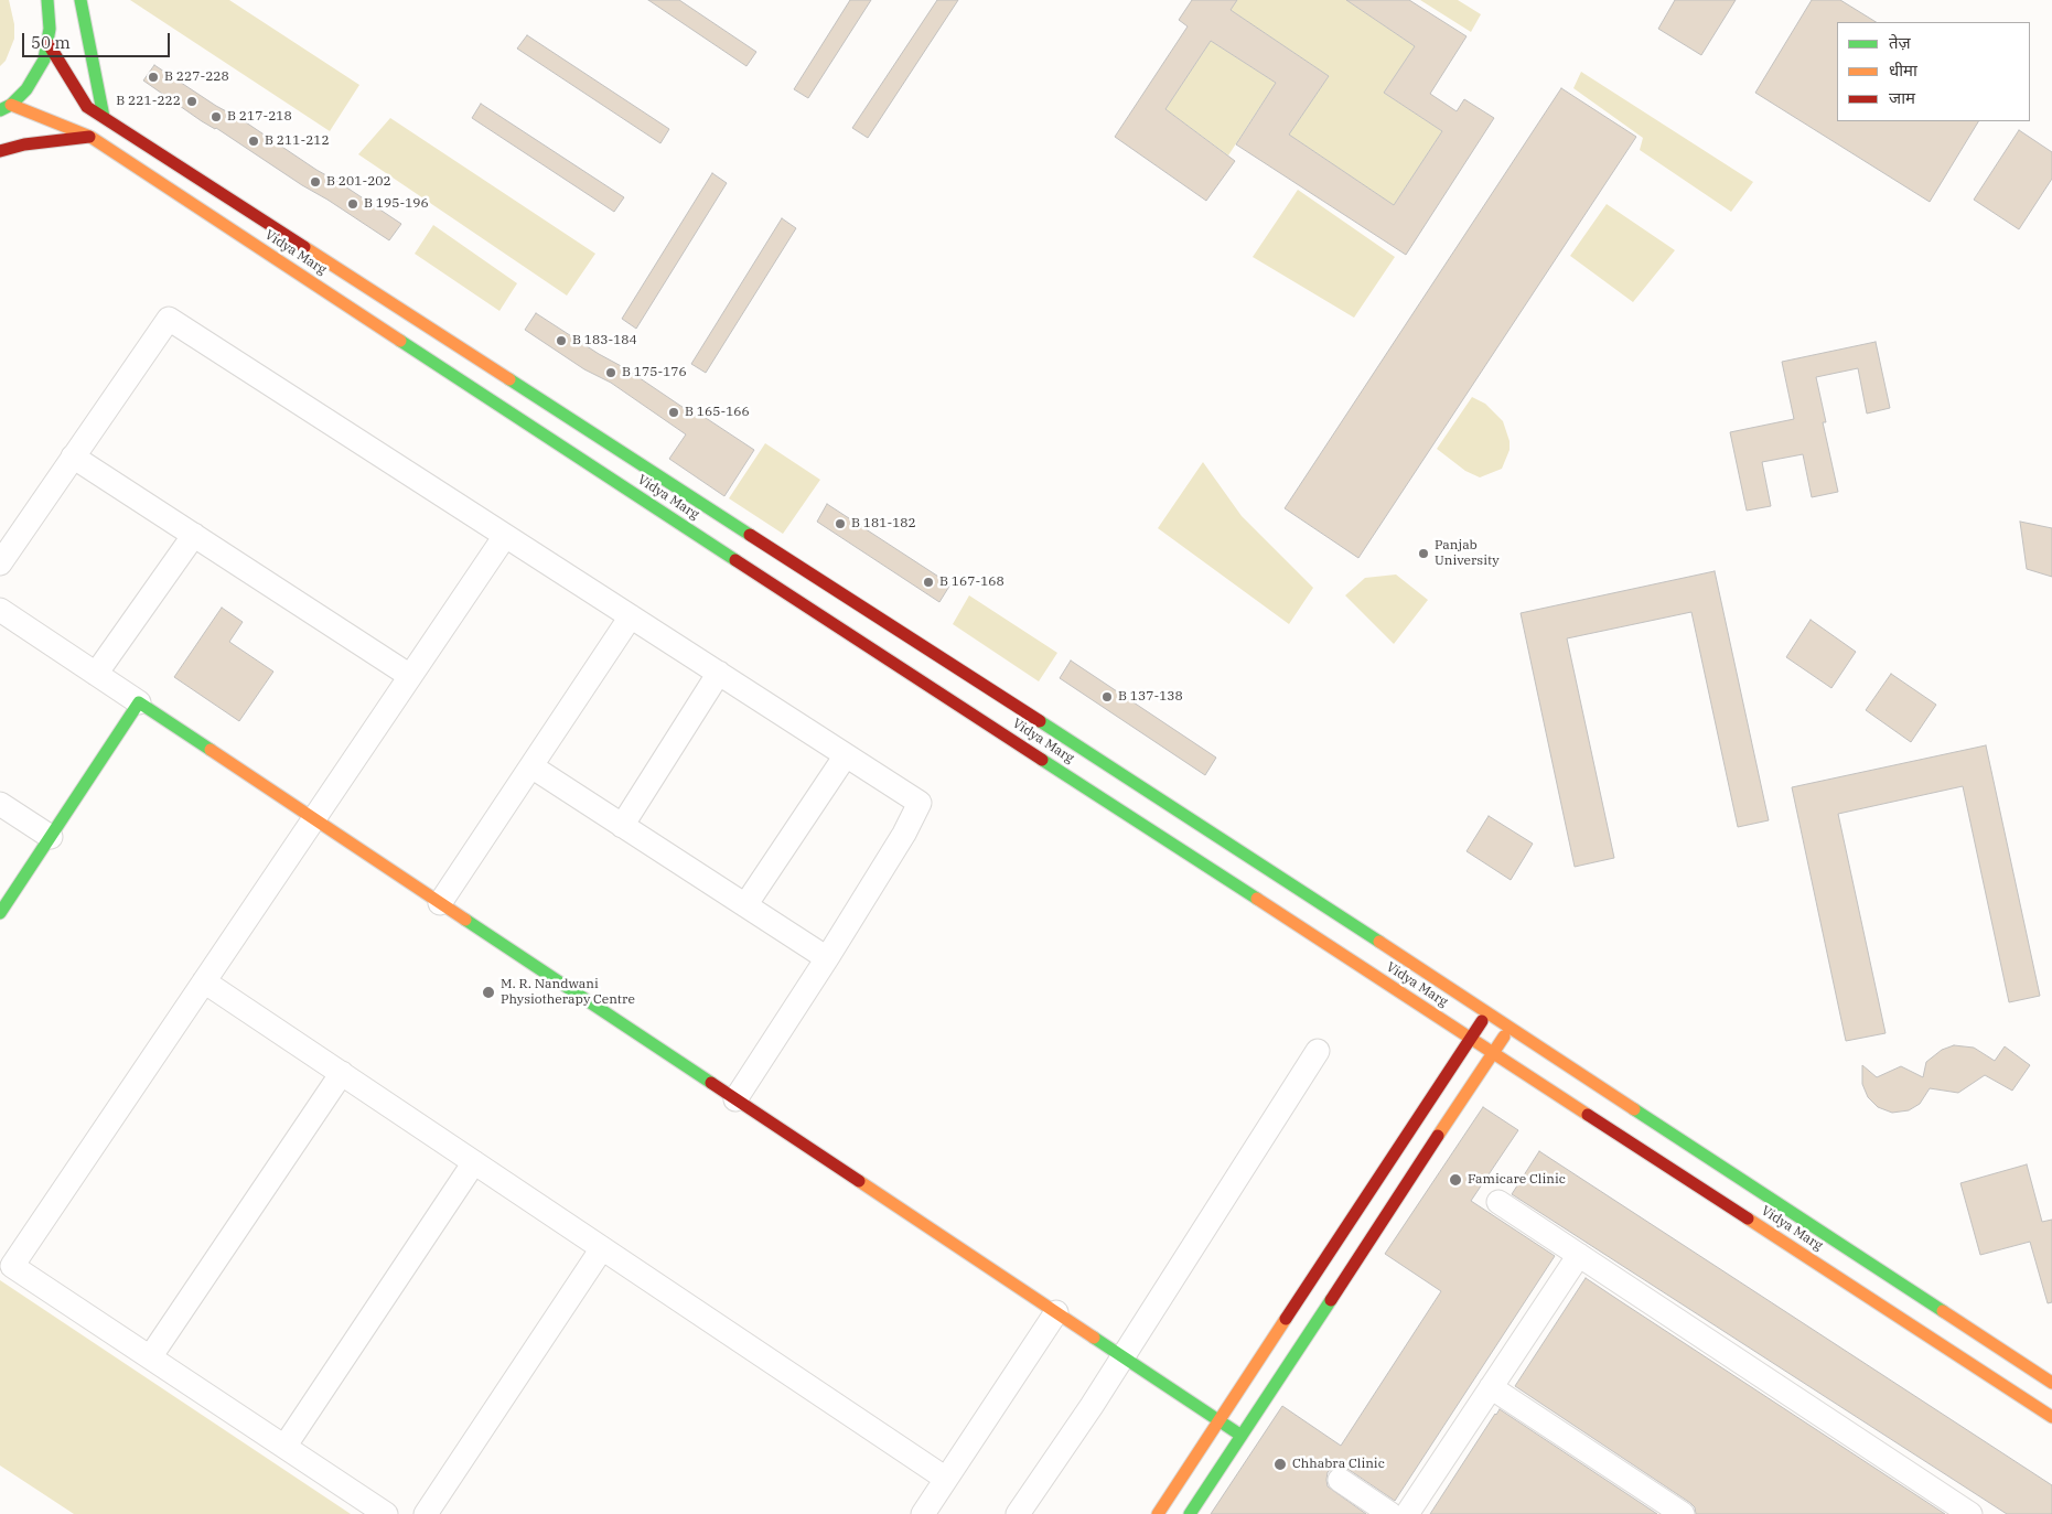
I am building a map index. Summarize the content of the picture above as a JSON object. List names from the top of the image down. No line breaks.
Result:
{"streets":{"main road":["Vidya Marg"]},"places":["B 227-228","B 221-222","B 217-218","B 211-212","B 201-202","B 195-196","B 183-184","B 175-176","B 165-166","B 181-182","Panjab University","B 167-168","B 137-138","M. R. Nandwani Physiotherapy Centre","Famicare Clinic","Chhabra Clinic"],"legend":["तेज़","धीमा","जाम"],"scale_bar":"50 m"}
